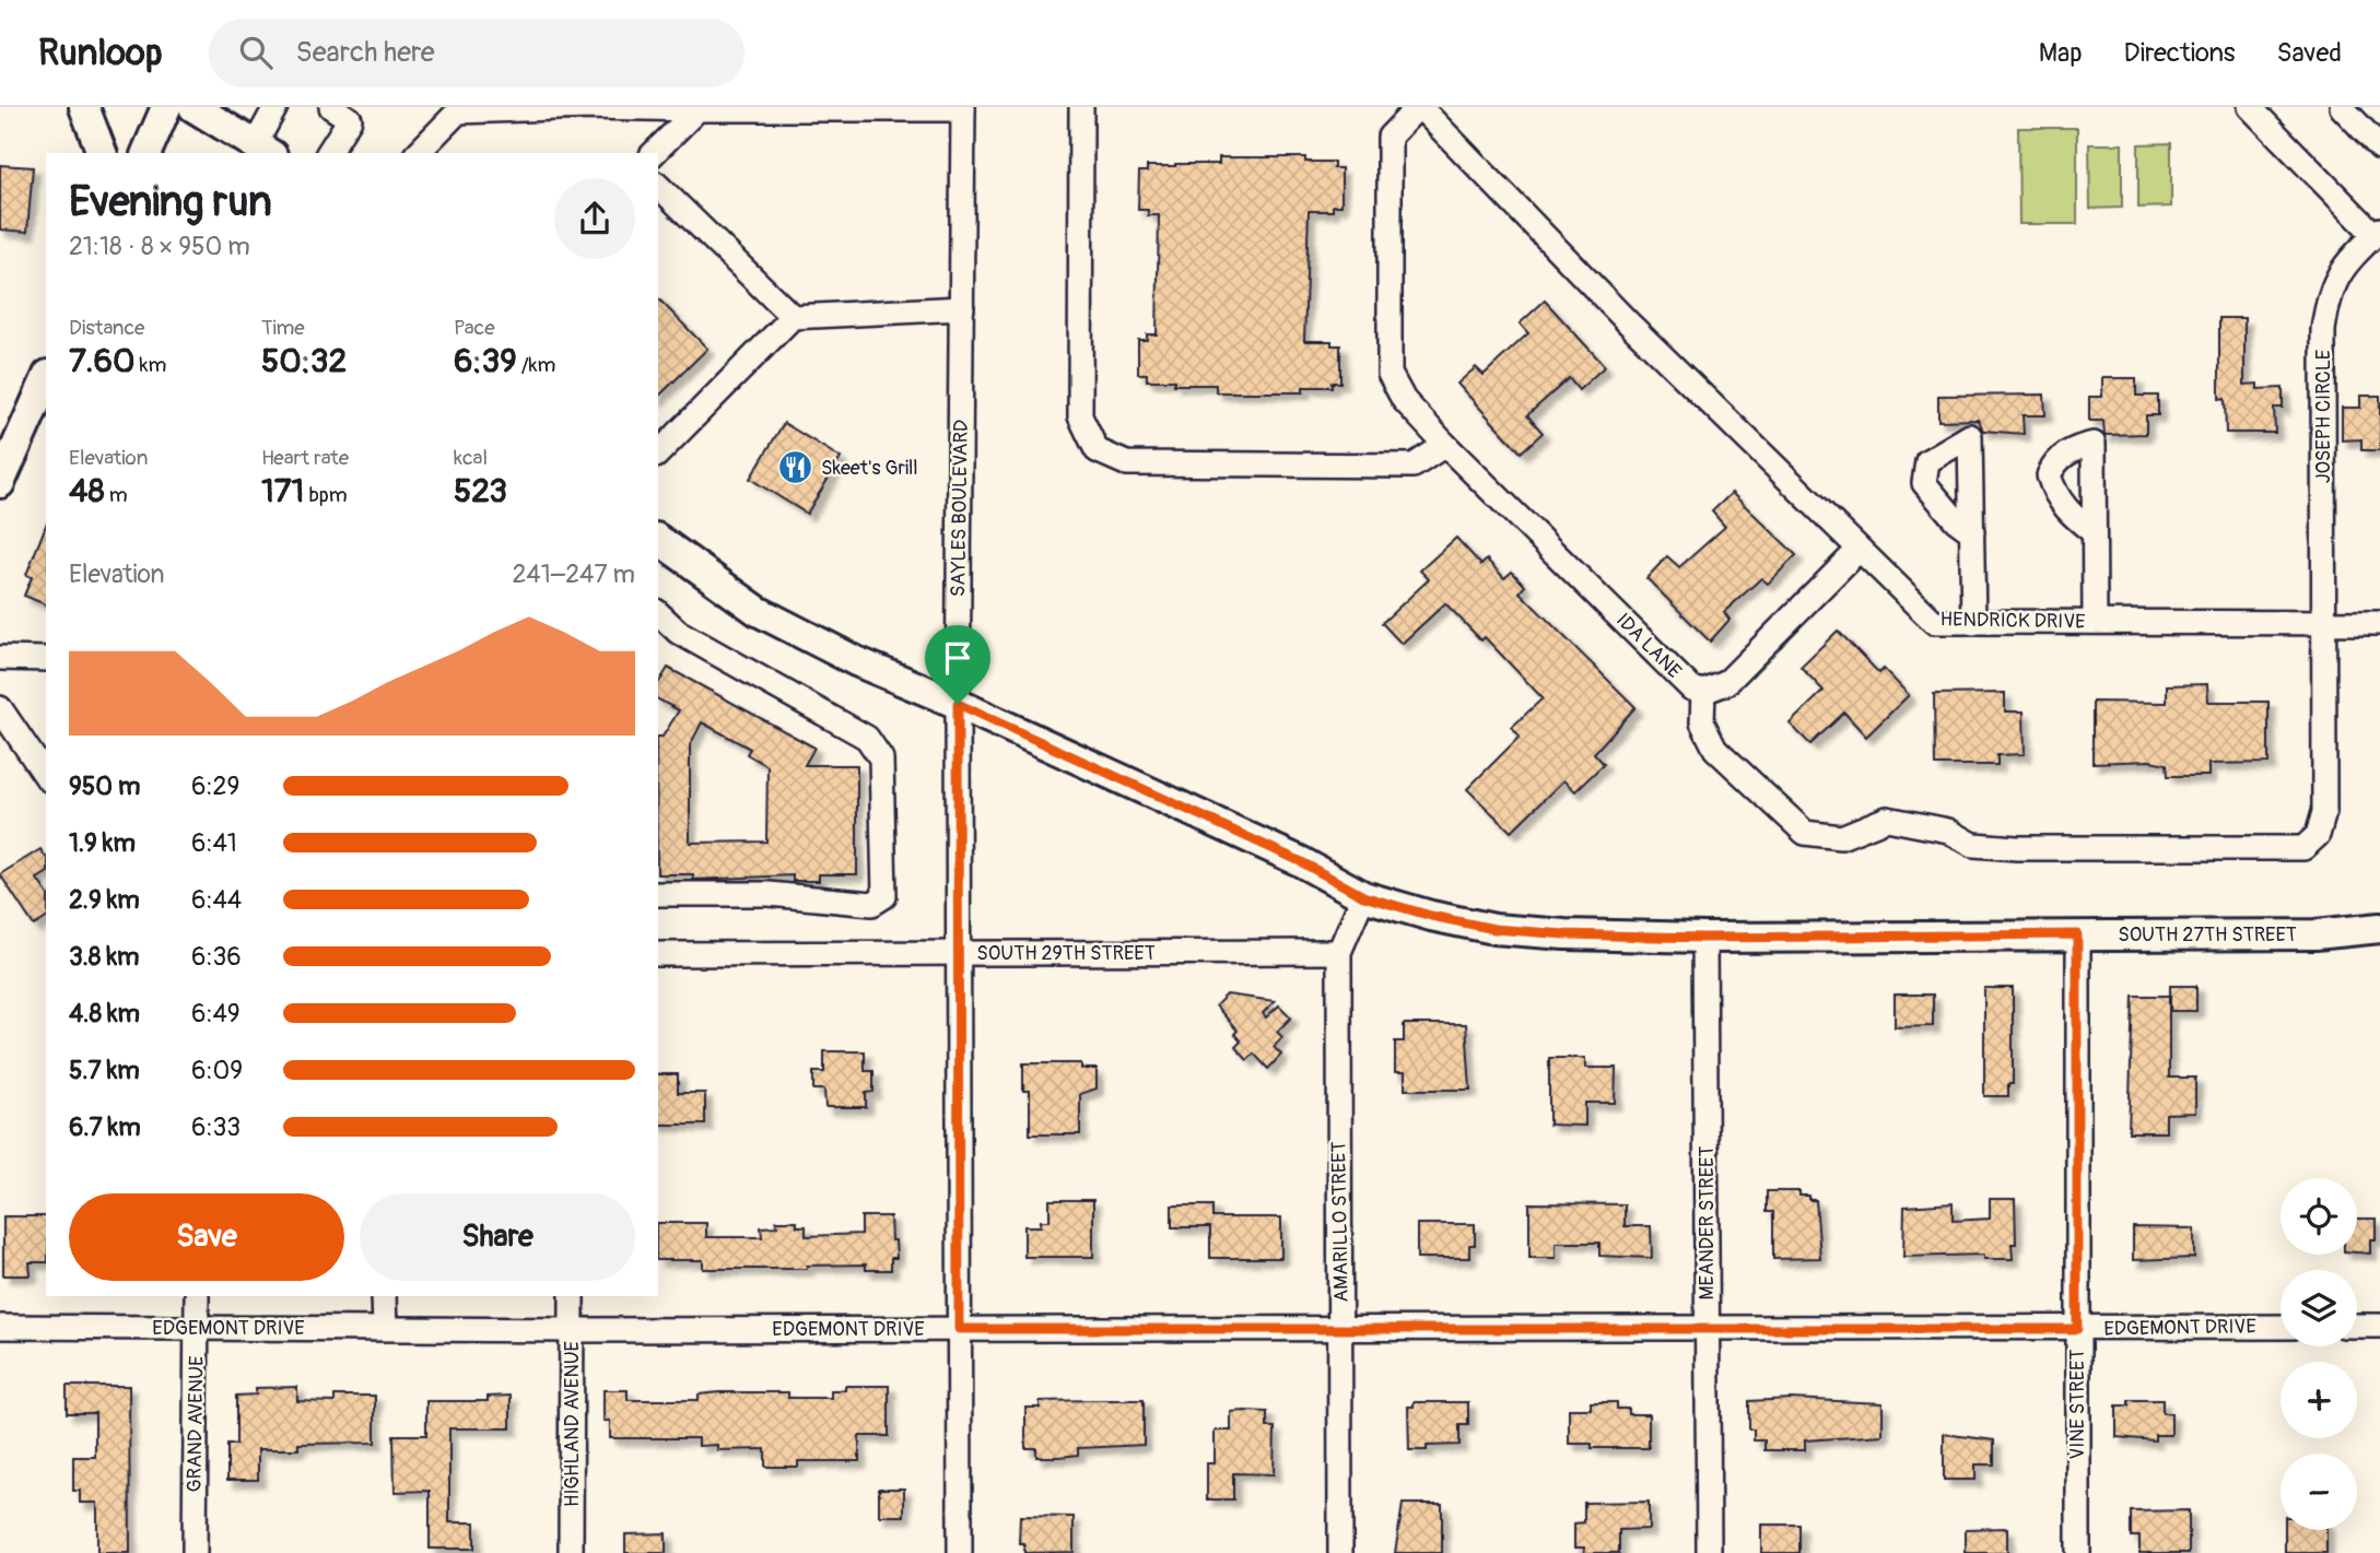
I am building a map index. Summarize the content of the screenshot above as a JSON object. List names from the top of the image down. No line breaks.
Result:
{"streets":{"main road":["SOUTH 27TH STREET"],"street":["JOSEPH CIRCLE","SAYLES BOULEVARD","HENDRICK DRIVE","IDA LANE","SOUTH 29TH STREET","AMARILLO STREET","MEANDER STREET","EDGEMONT DRIVE","VINE STREET","GRAND AVENUE","HIGHLAND AVENUE"]},"crossings":[["JOSEPH CIRCLE","HENDRICK DRIVE"],["JOSEPH CIRCLE","IDA LANE"],["SAYLES BOULEVARD","SOUTH 27TH STREET"],["SAYLES BOULEVARD","SOUTH 29TH STREET"],["SAYLES BOULEVARD","EDGEMONT DRIVE"],["HENDRICK DRIVE","IDA LANE"],["SOUTH 27TH STREET","AMARILLO STREET"],["SOUTH 27TH STREET","MEANDER STREET"],["SOUTH 27TH STREET","VINE STREET"],["SOUTH 29TH STREET","AMARILLO STREET"],["AMARILLO STREET","EDGEMONT DRIVE"],["MEANDER STREET","EDGEMONT DRIVE"],["EDGEMONT DRIVE","VINE STREET"],["EDGEMONT DRIVE","GRAND AVENUE"],["EDGEMONT DRIVE","HIGHLAND AVENUE"]],"places":{"restaurant":["Skeet's Grill"]},"page":{"header":"Runloop","search":"Search here","nav":["Map","Directions","Saved"],"heading":["Evening run","21:18 · 8 × 950 m"],"stats":[["Distance","7.60 km"],["Time","50:32"],["Pace","6:39 /km"],["Elevation","48 m"],["Heart rate","171 bpm"],["kcal","523"]],"chart":["Elevation","241–247 m"],"list":[{"name":"950 m","note":"6:29"},{"name":"1.9 km","note":"6:41"},{"name":"2.9 km","note":"6:44"},{"name":"3.8 km","note":"6:36"},{"name":"4.8 km","note":"6:49"},{"name":"5.7 km","note":"6:09"},{"name":"6.7 km","note":"6:33"}],"map_buttons":["+","−"],"buttons":["Save","Share"]}}
